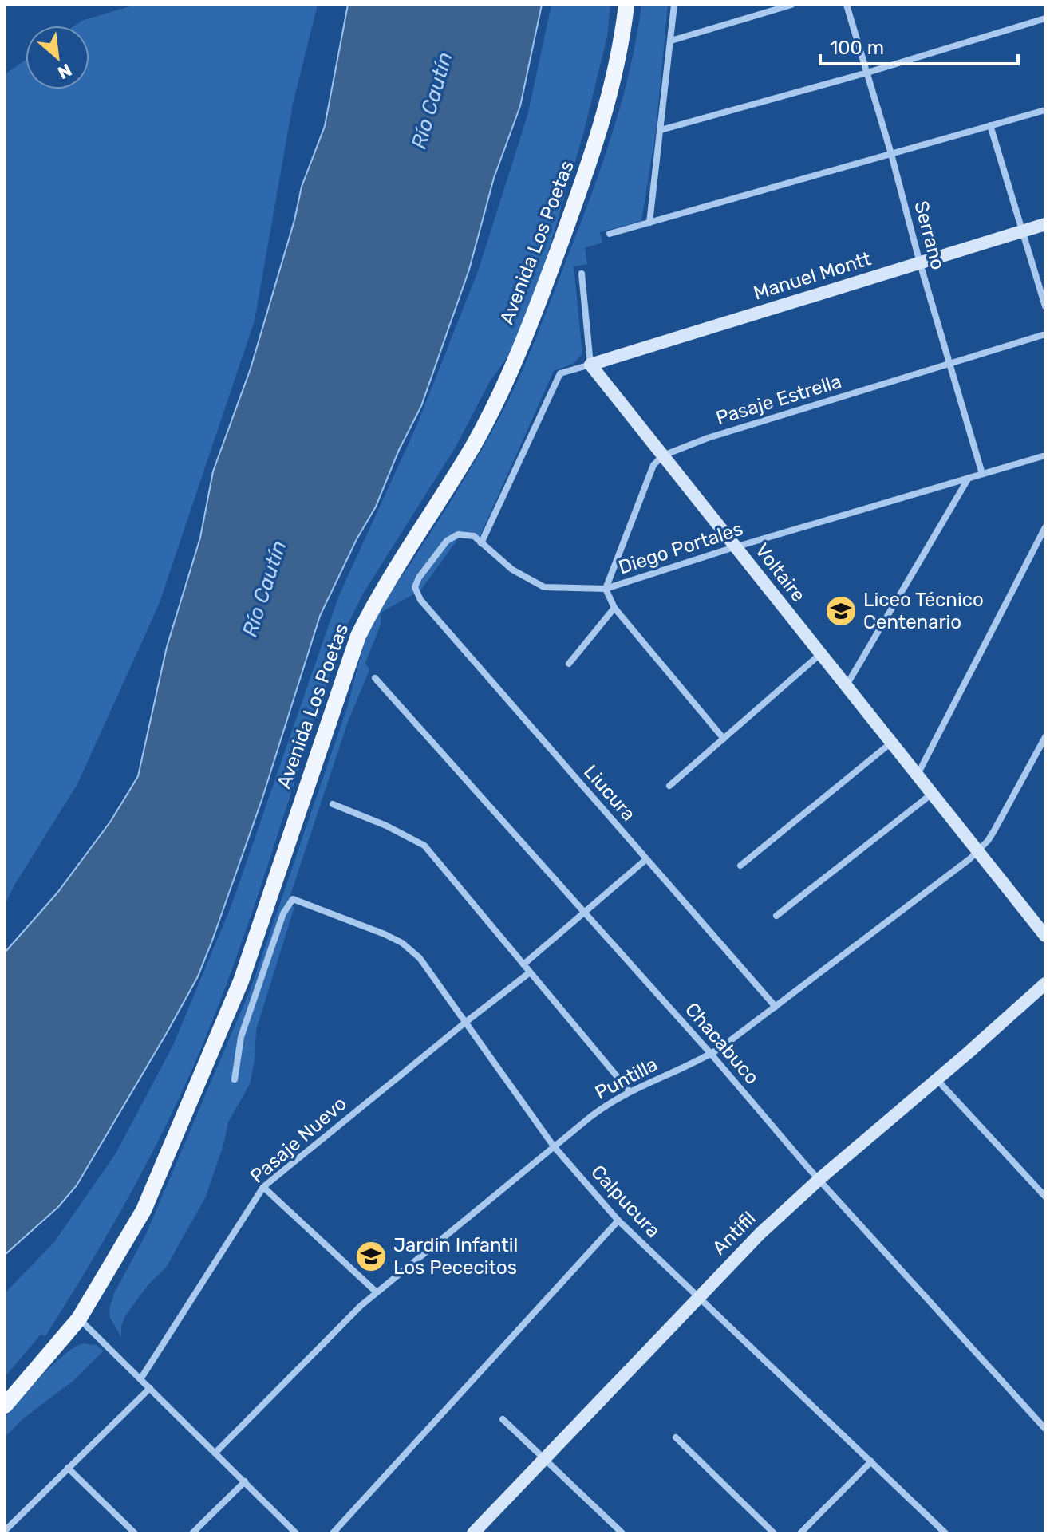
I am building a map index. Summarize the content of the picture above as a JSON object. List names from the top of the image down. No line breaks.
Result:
{"streets":{"main road":["Avenida Los Poetas"],"street":["Serrano","Manuel Montt","Pasaje Estrella","Diego Portales","Voltaire","Liucura","Chacabuco","Puntilla","Pasaje Nuevo","Calpucura","Antifil"]},"crossings":[["Serrano","Manuel Montt"],["Serrano","Pasaje Estrella"],["Serrano","Diego Portales"],["Manuel Montt","Voltaire"],["Pasaje Estrella","Voltaire"],["Diego Portales","Voltaire"],["Diego Portales","Liucura"],["Voltaire","Puntilla"],["Liucura","Puntilla"],["Chacabuco","Puntilla"],["Chacabuco","Antifil"],["Puntilla","Calpucura"],["Pasaje Nuevo","Calpucura"],["Calpucura","Antifil"]],"water":["Río Cautín"],"places":{"school or university":["Liceo Técnico Centenario","Jardin Infantil Los Pececitos"]},"scale_bar":"100 m","north":"bottom right"}
